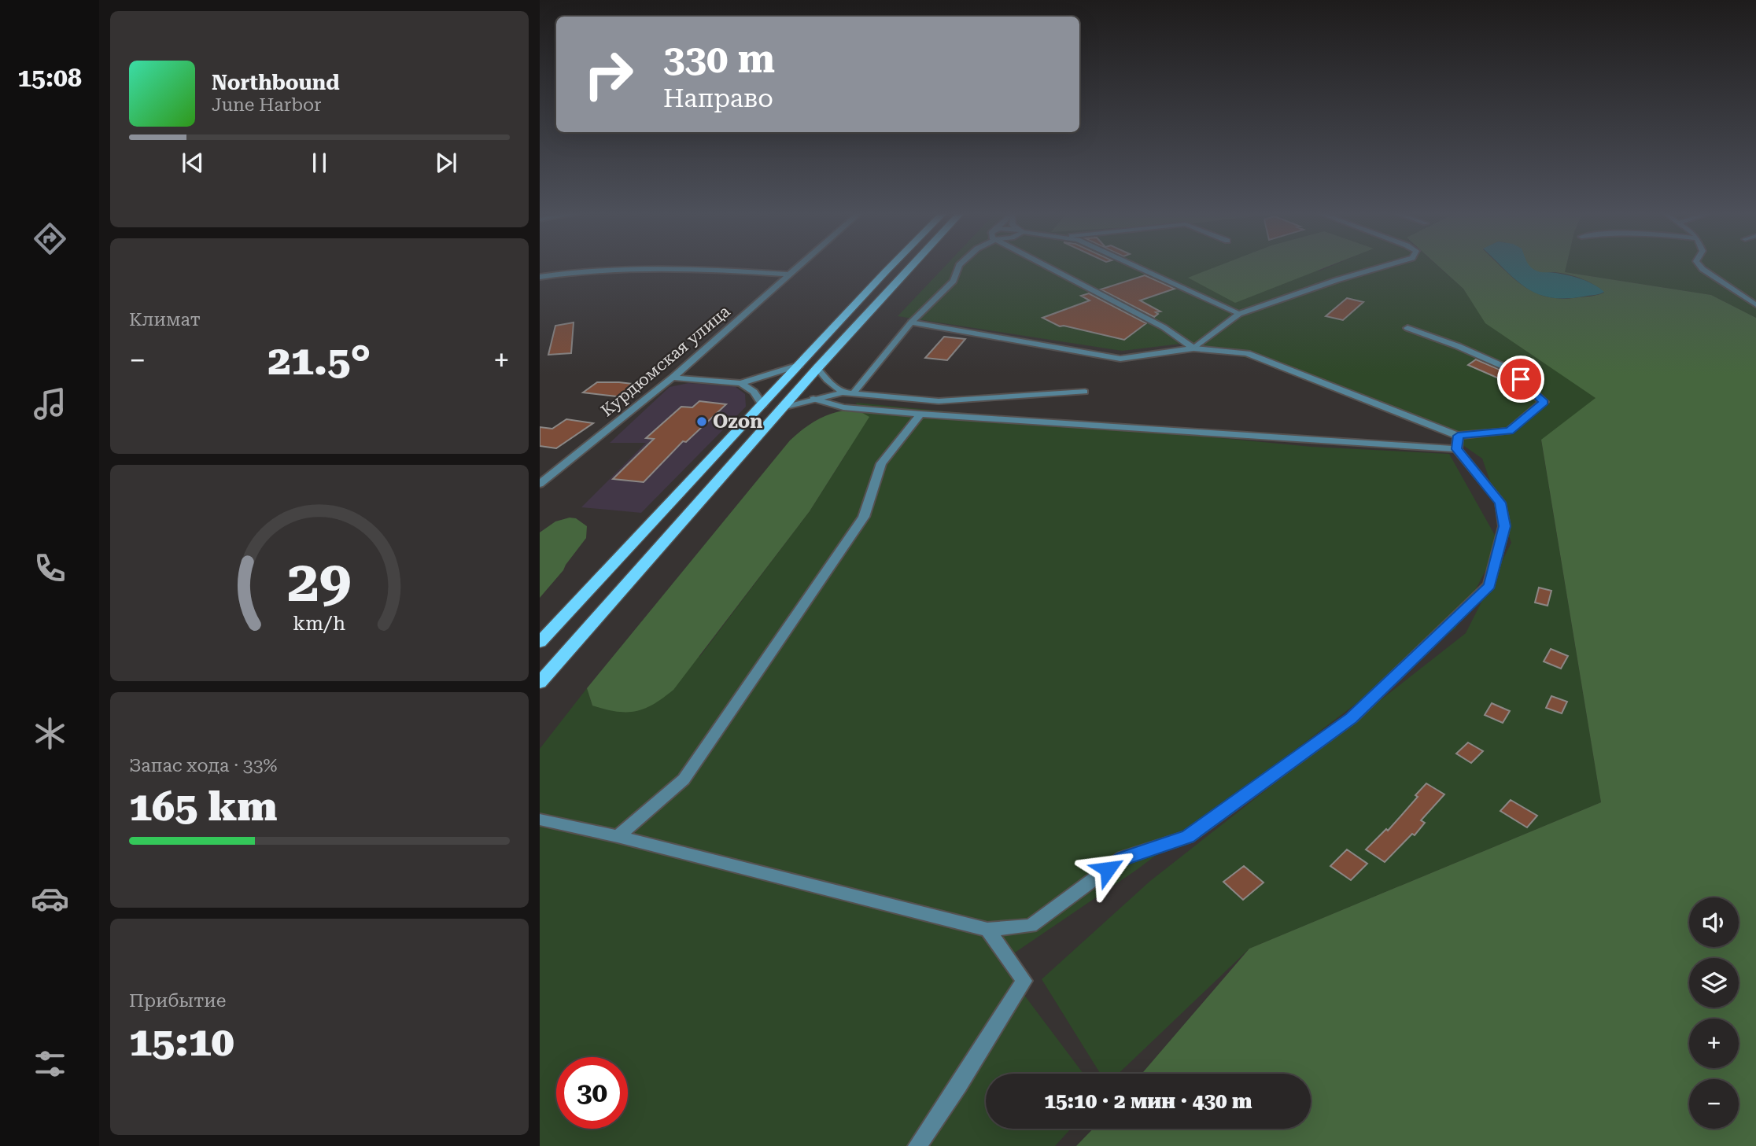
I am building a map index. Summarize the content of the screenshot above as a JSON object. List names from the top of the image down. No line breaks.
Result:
{"streets":{"street":["Курдюмская улица"]},"places":["Ozon"],"page":{"tabs":"15:08","turn":["330 m","Направо"],"song":["Northbound","June Harbor"],"tile":["Климат",["Запас хода · 33%","165 km"],["Прибытие","15:10"]],"heat":["−","21.5°","+"],"map_buttons":["+","−"],"limit":"30","trip":"15:10 · 2 мин · 430 m","gauge":["29","km/h"]}}
